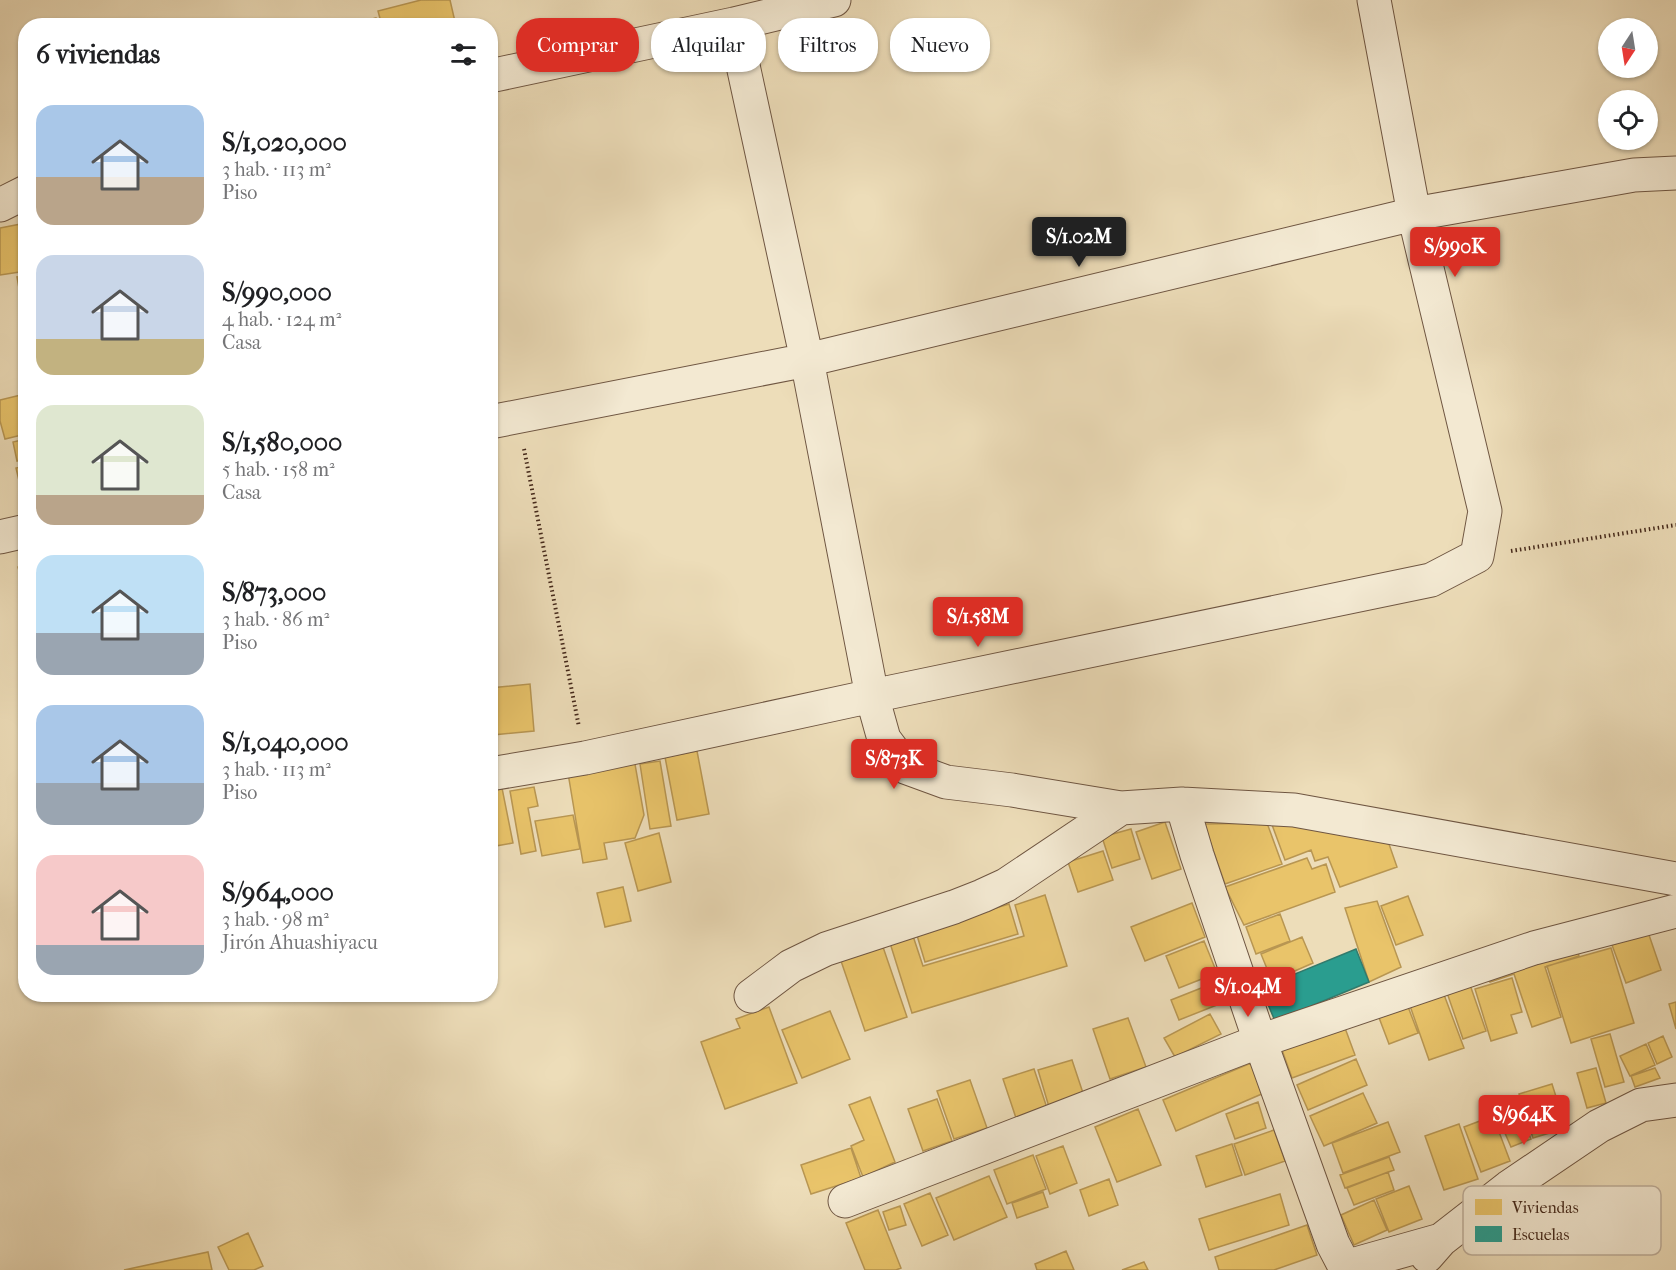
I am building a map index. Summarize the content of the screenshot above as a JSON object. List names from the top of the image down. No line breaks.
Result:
{"legend":["Viviendas","Escuelas"],"north":"bottom","page":{"chip":["Comprar","Alquilar","Filtros","Nuevo"],"heading":"6 viviendas","list":[{"name":"S/1,020,000","note":"3 hab. · 113 m² · Piso"},{"name":"S/990,000","note":"4 hab. · 124 m² · Casa"},{"name":"S/1,580,000","note":"5 hab. · 158 m² · Casa"},{"name":"S/873,000","note":"3 hab. · 86 m² · Piso"},{"name":"S/1,040,000","note":"3 hab. · 113 m² · Piso"},{"name":"S/964,000","note":"3 hab. · 98 m² · Jirón Ahuashiyacu"}],"price":["S/1.02M","S/990K","S/1.58M","S/873K","S/1.04M","S/964K"]}}
